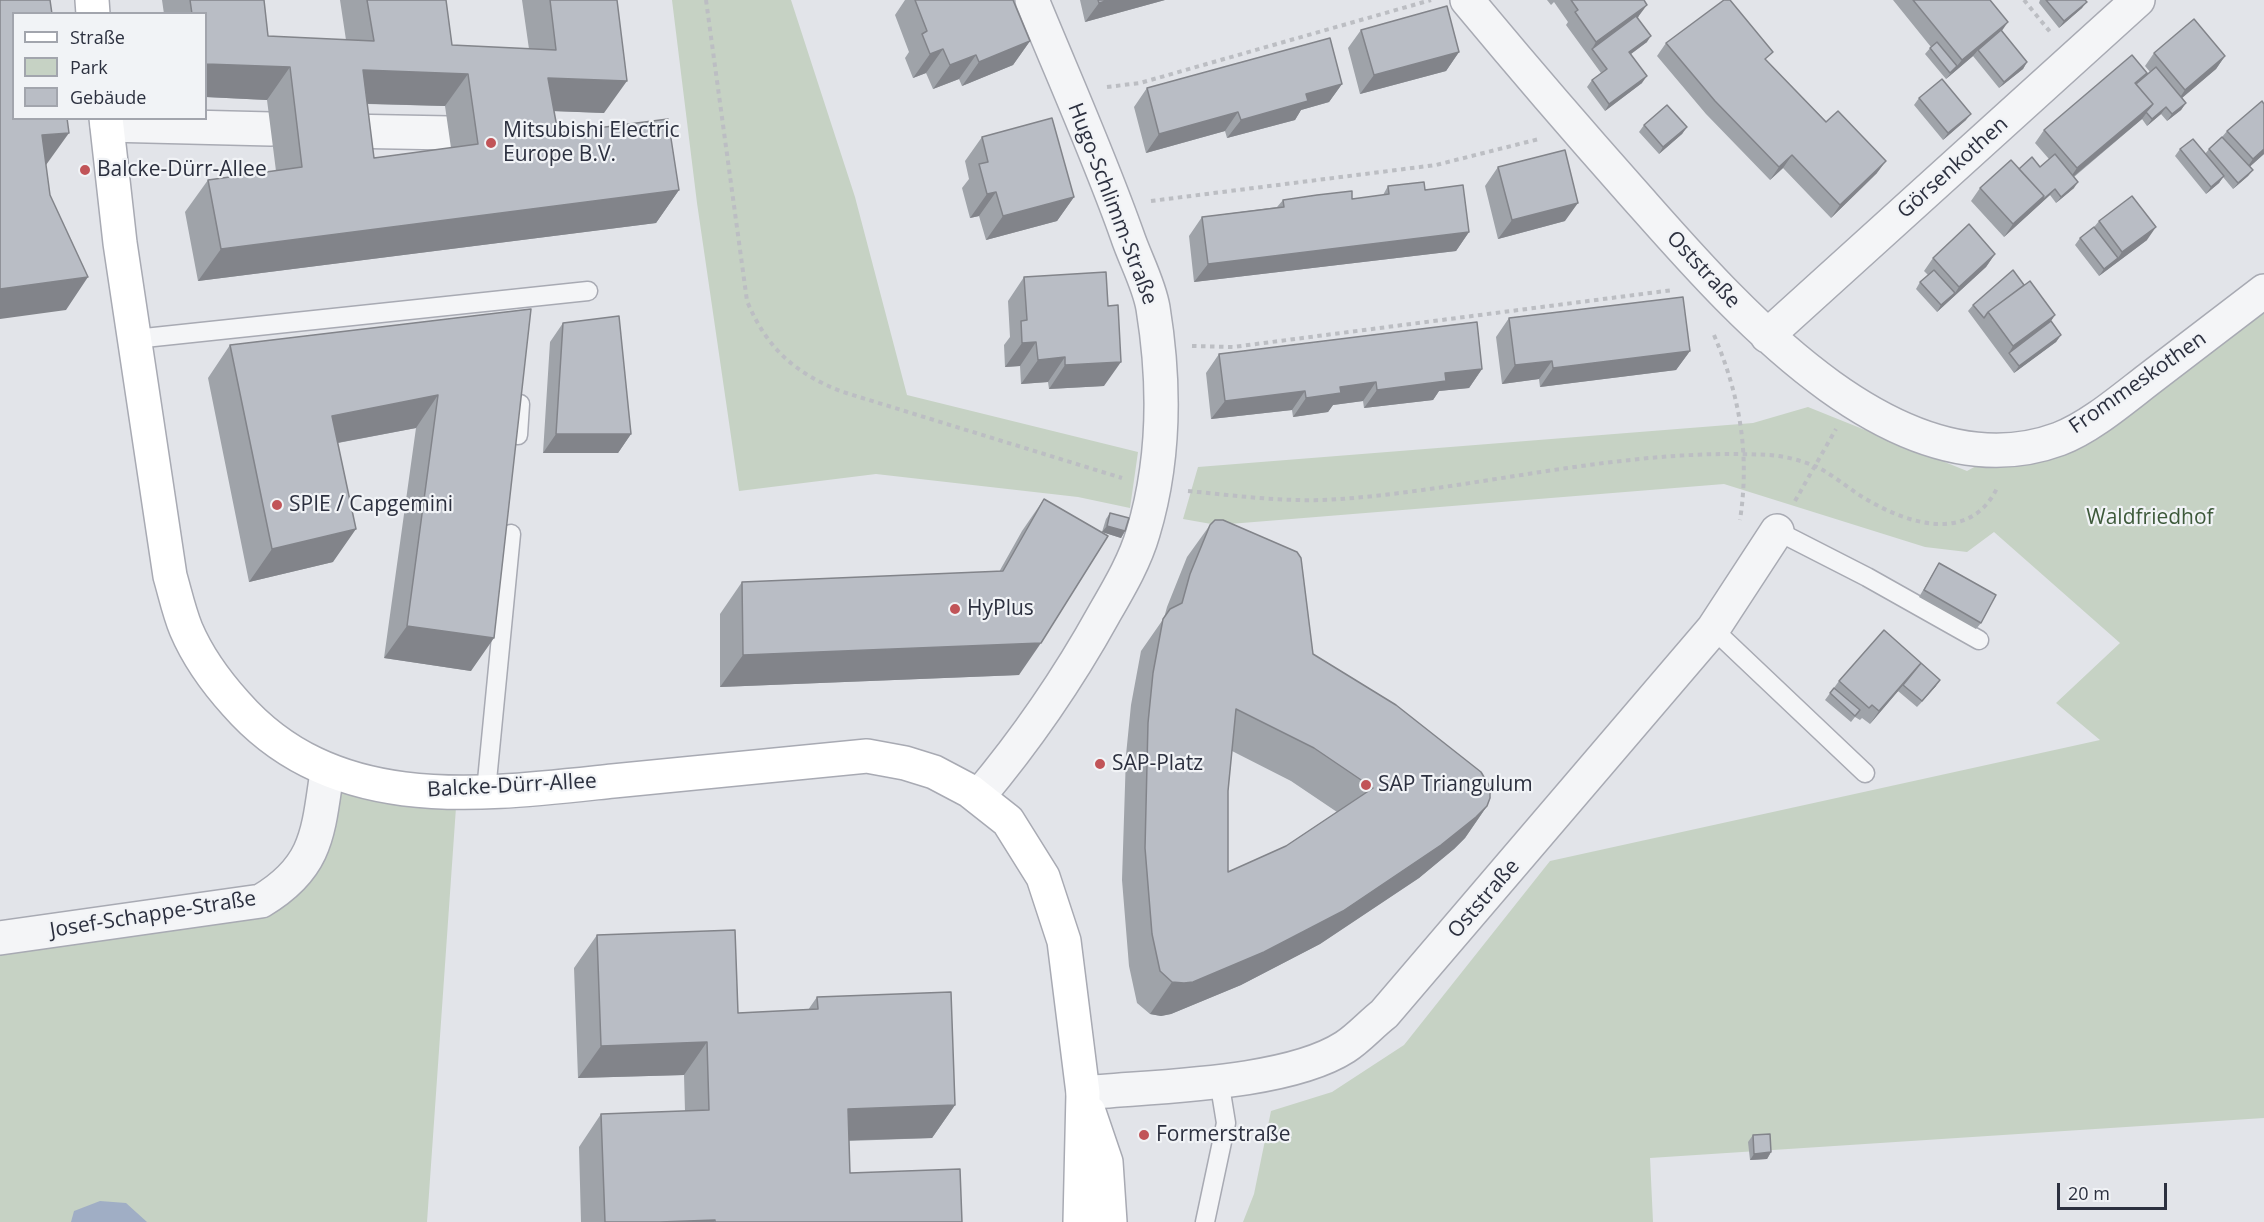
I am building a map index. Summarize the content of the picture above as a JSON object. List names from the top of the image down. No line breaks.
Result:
{"streets":{"street":["Görsenkothen","Hugo-Schlimm-Straße","Oststraße","Frommeskothen","Balcke-Dürr-Allee","Josef-Schappe-Straße"]},"crossings":[["Görsenkothen","Oststraße"],["Hugo-Schlimm-Straße","Balcke-Dürr-Allee"],["Oststraße","Frommeskothen"],["Oststraße","Balcke-Dürr-Allee"],["Balcke-Dürr-Allee","Josef-Schappe-Straße"]],"parks":["Waldfriedhof"],"places":["Mitsubishi Electric Europe B.V.","Balcke-Dürr-Allee","SPIE / Capgemini","HyPlus","SAP-Platz","SAP Triangulum","Formerstraße"],"legend":["Straße","Park","Gebäude"],"scale_bar":"20 m"}
